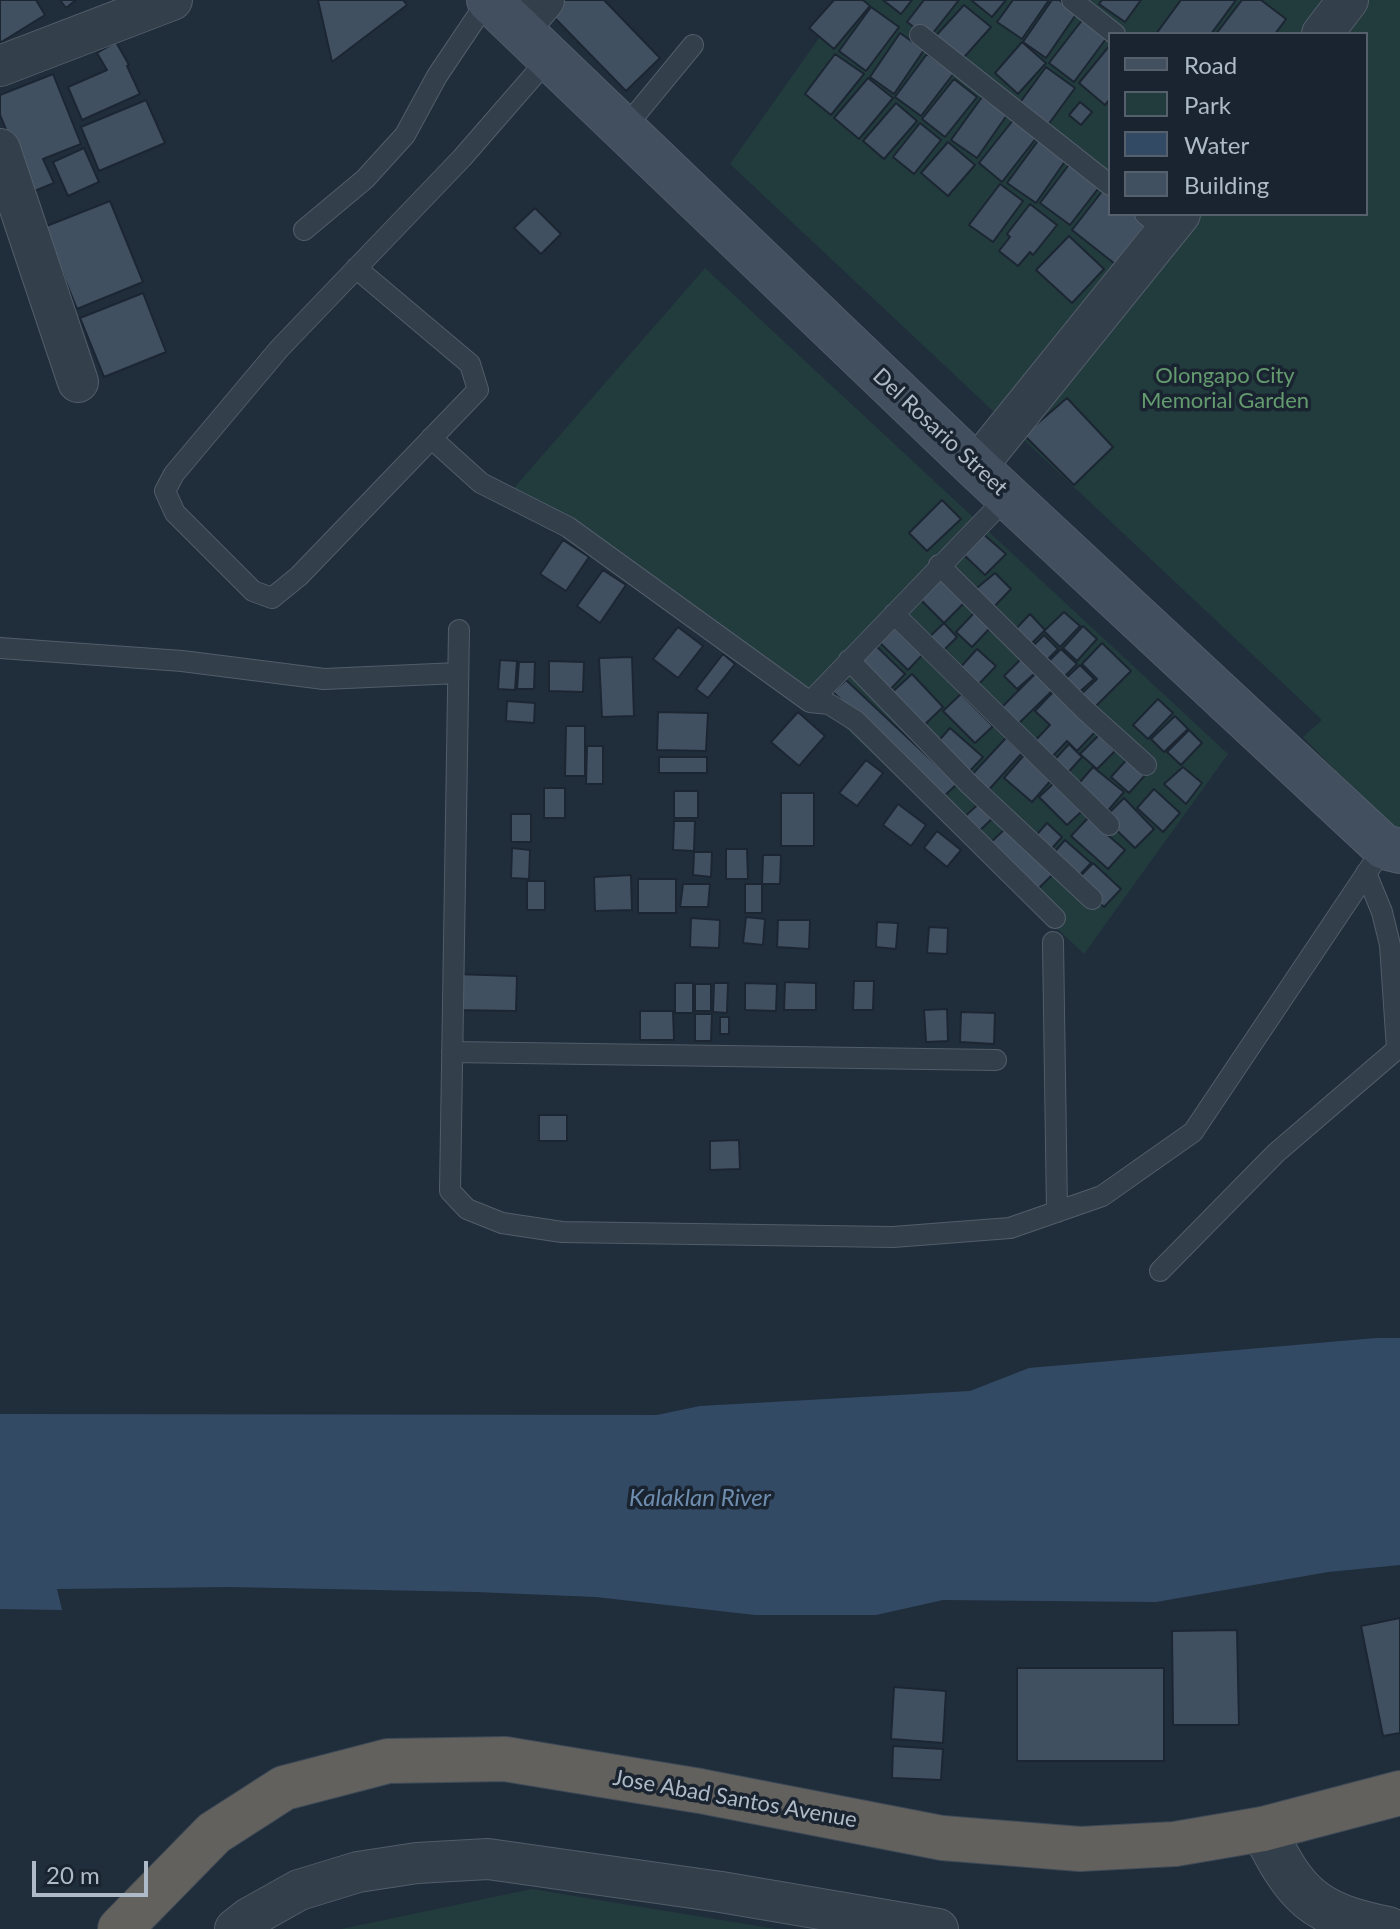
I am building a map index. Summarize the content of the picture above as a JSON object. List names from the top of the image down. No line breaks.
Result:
{"streets":{"highway":["Jose Abad Santos Avenue"],"main road":["Del Rosario Street"]},"water":["Kalaklan River"],"parks":["Olongapo City Memorial Garden"],"legend":["Road","Park","Water","Building"],"scale_bar":"20 m"}
